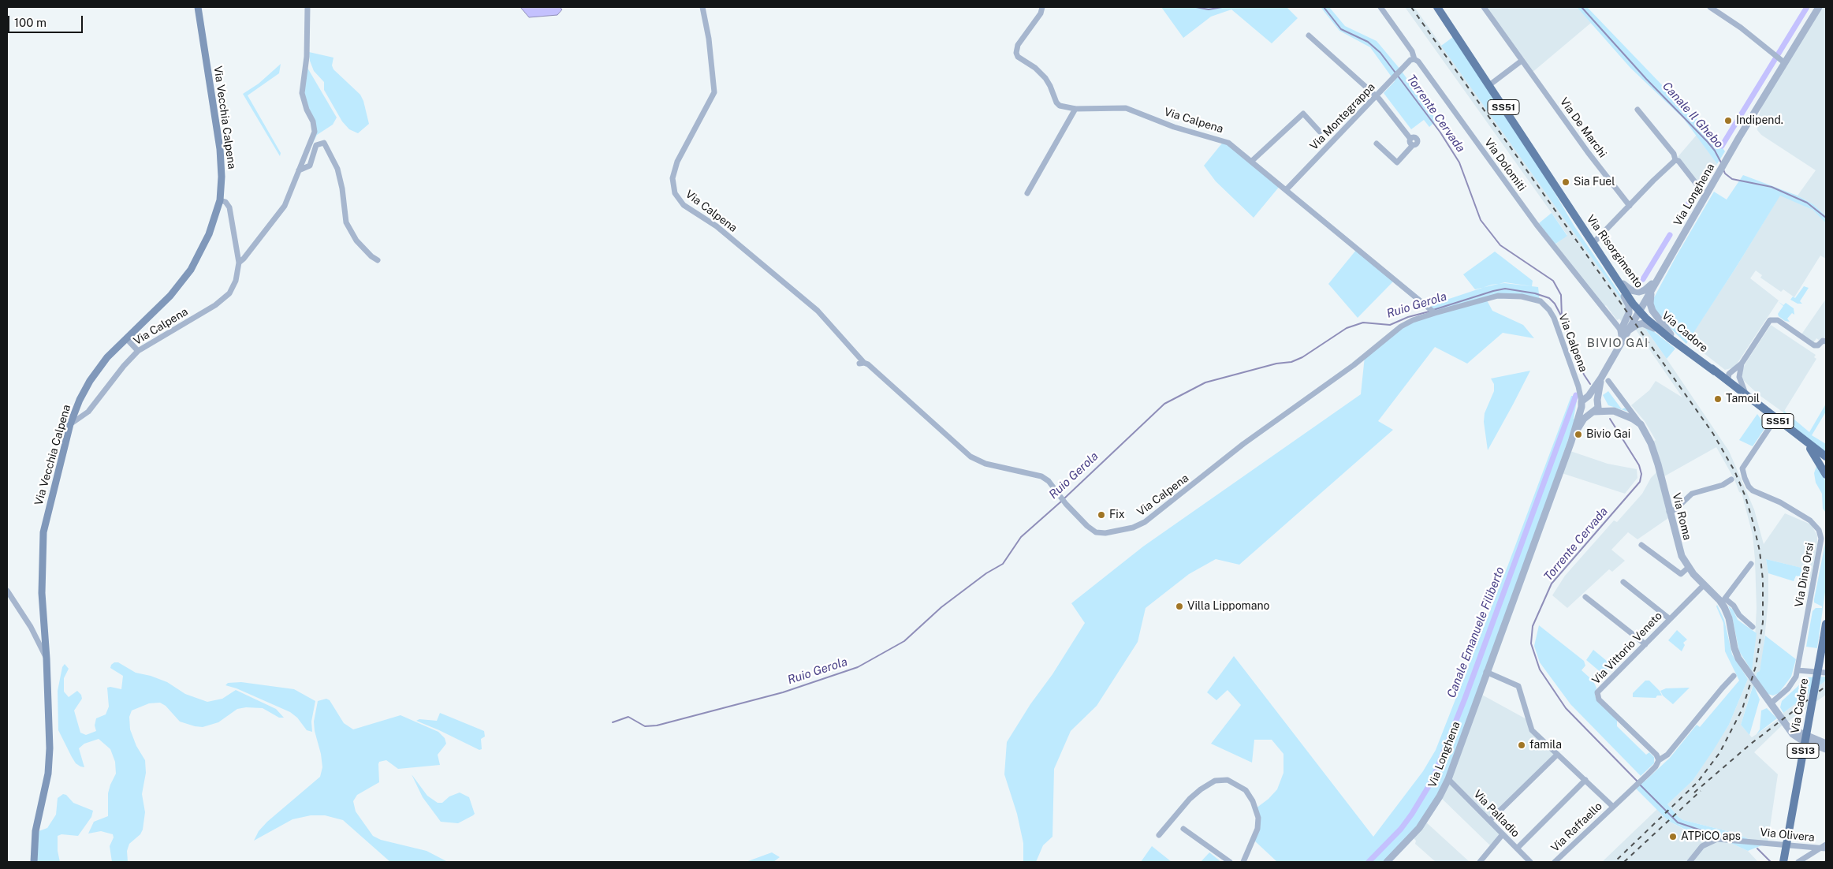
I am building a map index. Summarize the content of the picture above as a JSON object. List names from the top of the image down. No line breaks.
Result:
{"streets":{"main road":["SS51","Via Vecchia Calpena","Via Risorgimento","Via Cadore","SS13"],"street":["Via Montegrappa","Via Calpena","Via De Marchi","Via Dolomiti","Via Longhena","Via Roma","Via Dina Orsi","Via Vittorio Veneto","Via Palladio","Via Raffaello","Via Olivera"]},"crossings":[["Via Montegrappa","Via Calpena"],["Via Montegrappa","Via Dolomiti"],["Via Vecchia Calpena","Via Calpena"],["Via Calpena","Via Longhena"],["Via Dolomiti","Via Longhena"],["Via Dolomiti","Via Risorgimento"],["Via Longhena","Via Risorgimento"],["Via Longhena","Via Cadore"],["Via Longhena","Via Roma"],["Via Longhena","Via Palladio"],["Via Longhena","Via Raffaello"],["Via Risorgimento","Via Cadore"],["Via Cadore","Via Dina Orsi"],["Via Roma","Via Dina Orsi"],["Via Roma","Via Vittorio Veneto"],["Via Vittorio Veneto","Via Raffaello"]],"districts":["BIVIO GAI"],"water":["Torrente Cervada","Canale Il Ghebo","Ruio Gerola","Canale Emanuele Filiberto"],"places":["Indipend.","Sia Fuel","Tamoil","Bivio Gai","Fix","Villa Lippomano","famila","ATPiCO aps"],"scale_bar":"100 m"}
